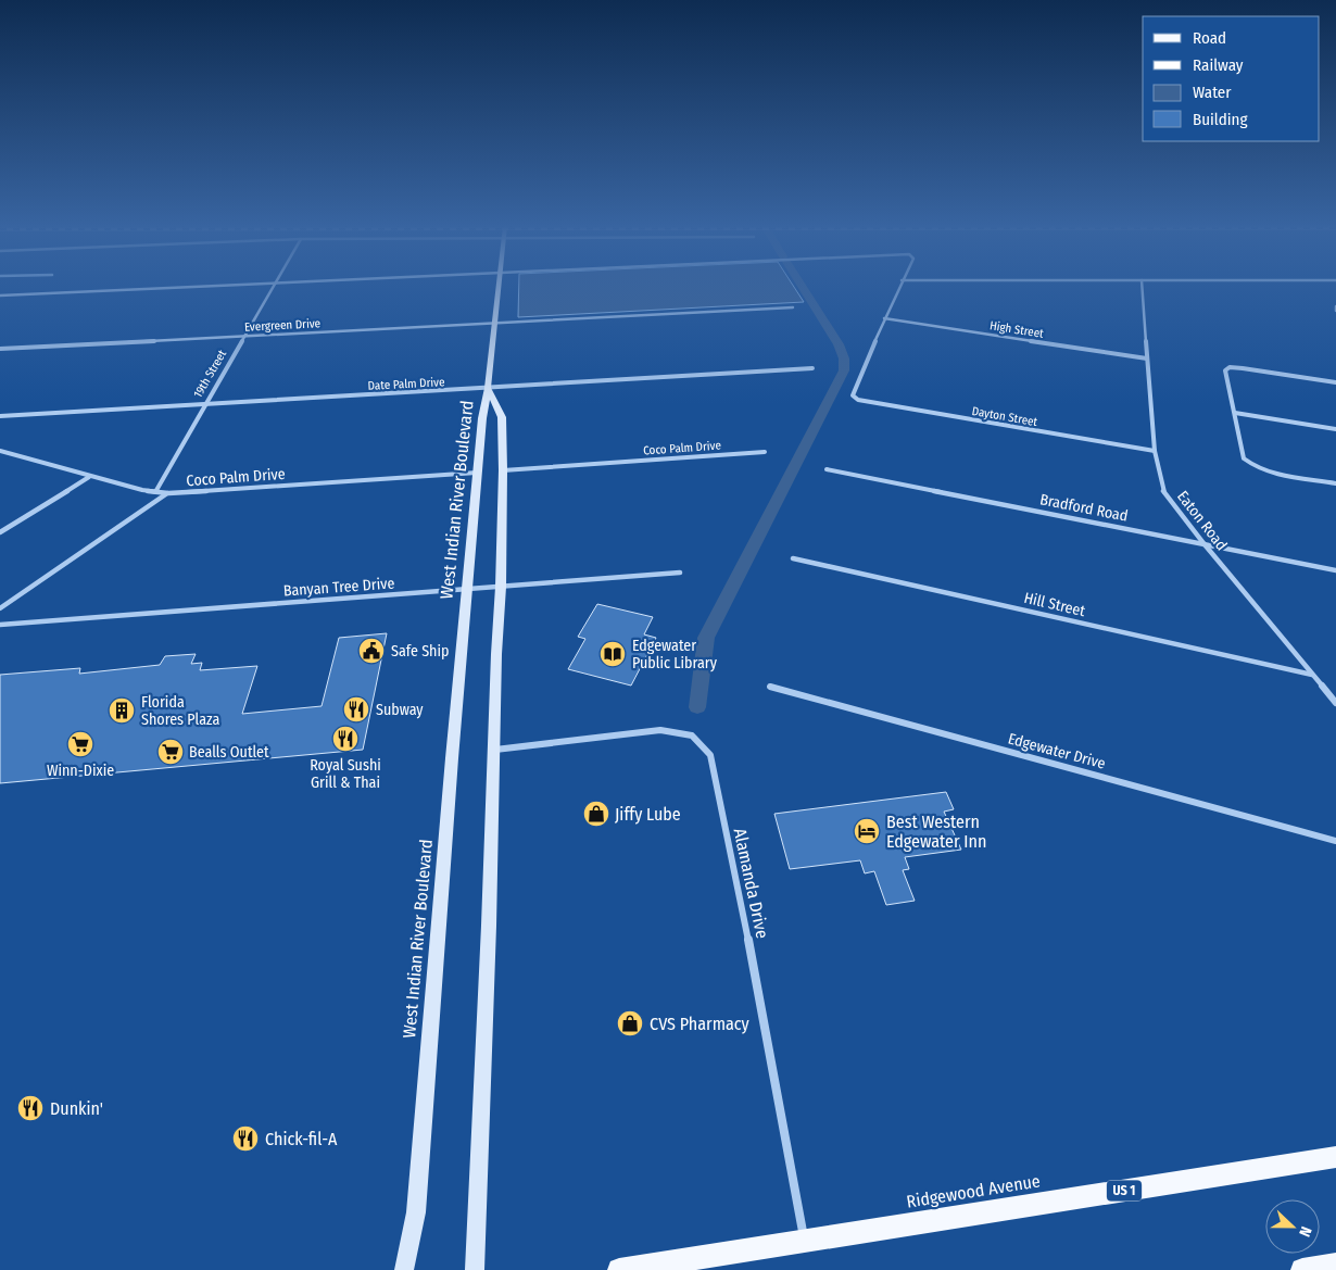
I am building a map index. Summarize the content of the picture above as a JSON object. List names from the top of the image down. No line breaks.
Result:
{"streets":{"main road":["West Indian River Boulevard","Ridgewood Avenue","US 1"],"street":["Evergreen Drive","High Street","19th Street","Date Palm Drive","Dayton Street","Coco Palm Drive","Bradford Road","Eaton Road","Banyan Tree Drive","Hill Street","Edgewater Drive","Alamanda Drive"]},"crossings":[["Evergreen Drive","19th Street"],["High Street","Dayton Street"],["High Street","Eaton Road"],["19th Street","Date Palm Drive"],["19th Street","Coco Palm Drive"],["Date Palm Drive","West Indian River Boulevard"],["Dayton Street","Eaton Road"],["Coco Palm Drive","West Indian River Boulevard"],["West Indian River Boulevard","Banyan Tree Drive"],["West Indian River Boulevard","Alamanda Drive"],["Bradford Road","Eaton Road"],["Eaton Road","Hill Street"],["Alamanda Drive","Ridgewood Avenue"]],"places":{"public building":["Safe Ship"],"library":["Edgewater Public Library"],"restaurant":["Subway","Royal Sushi Grill & Thai","Dunkin'","Chick-fil-A"],"building":["Florida Shores Plaza"],"supermarket":["Winn-Dixie","Bealls Outlet"],"shop":["Jiffy Lube","CVS Pharmacy"],"hotel":["Best Western Edgewater Inn"]},"legend":["Road","Railway","Water","Building"],"north":"right"}
